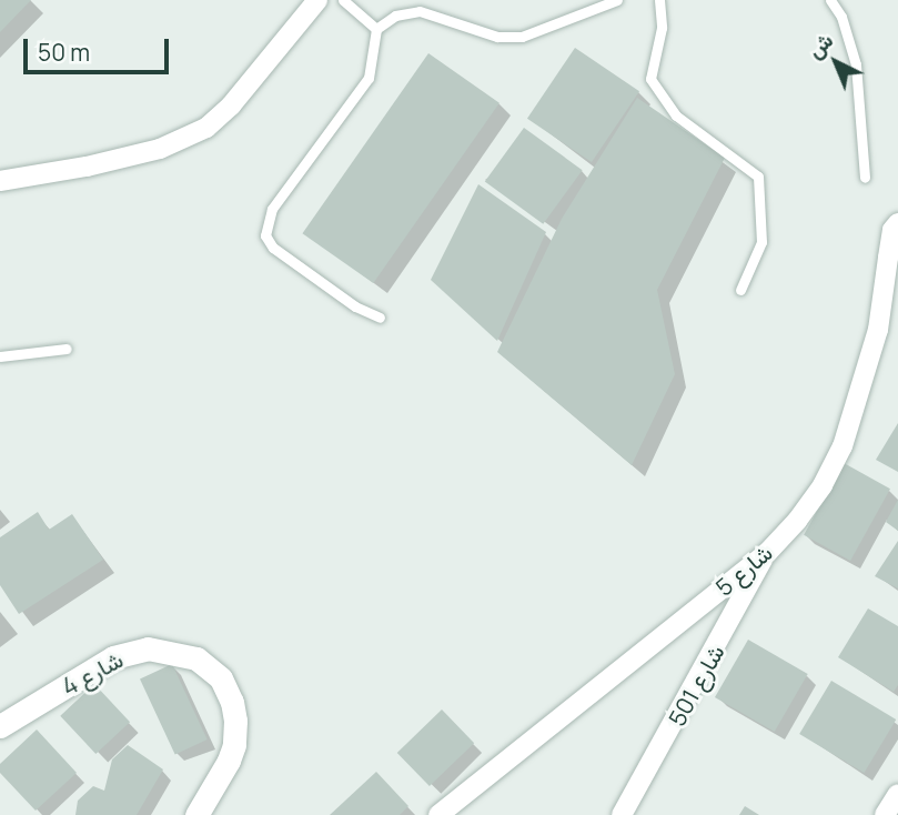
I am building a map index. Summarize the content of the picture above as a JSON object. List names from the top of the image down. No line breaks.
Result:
{"streets":{"street":["شارع 5","شارع 4","شارع 501"]},"crossings":[["شارع 5","شارع 501"]],"scale_bar":"50 m","north":"top left"}
